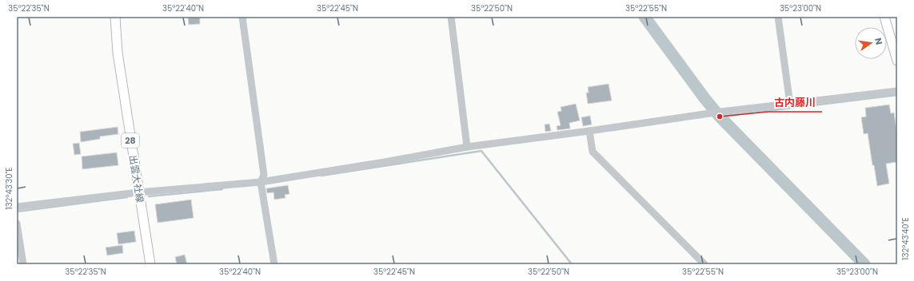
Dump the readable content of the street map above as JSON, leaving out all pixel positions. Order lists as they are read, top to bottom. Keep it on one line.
{"streets":{"main road":["28","出雲大社線"]},"places":["古内藤川"],"north":"right","coordinates":["35°22'35\"N","35°22'40\"N","35°22'45\"N","35°22'50\"N","35°22'55\"N","35°23'00\"N","132°43'30\"E","132°43'40\"E"]}
